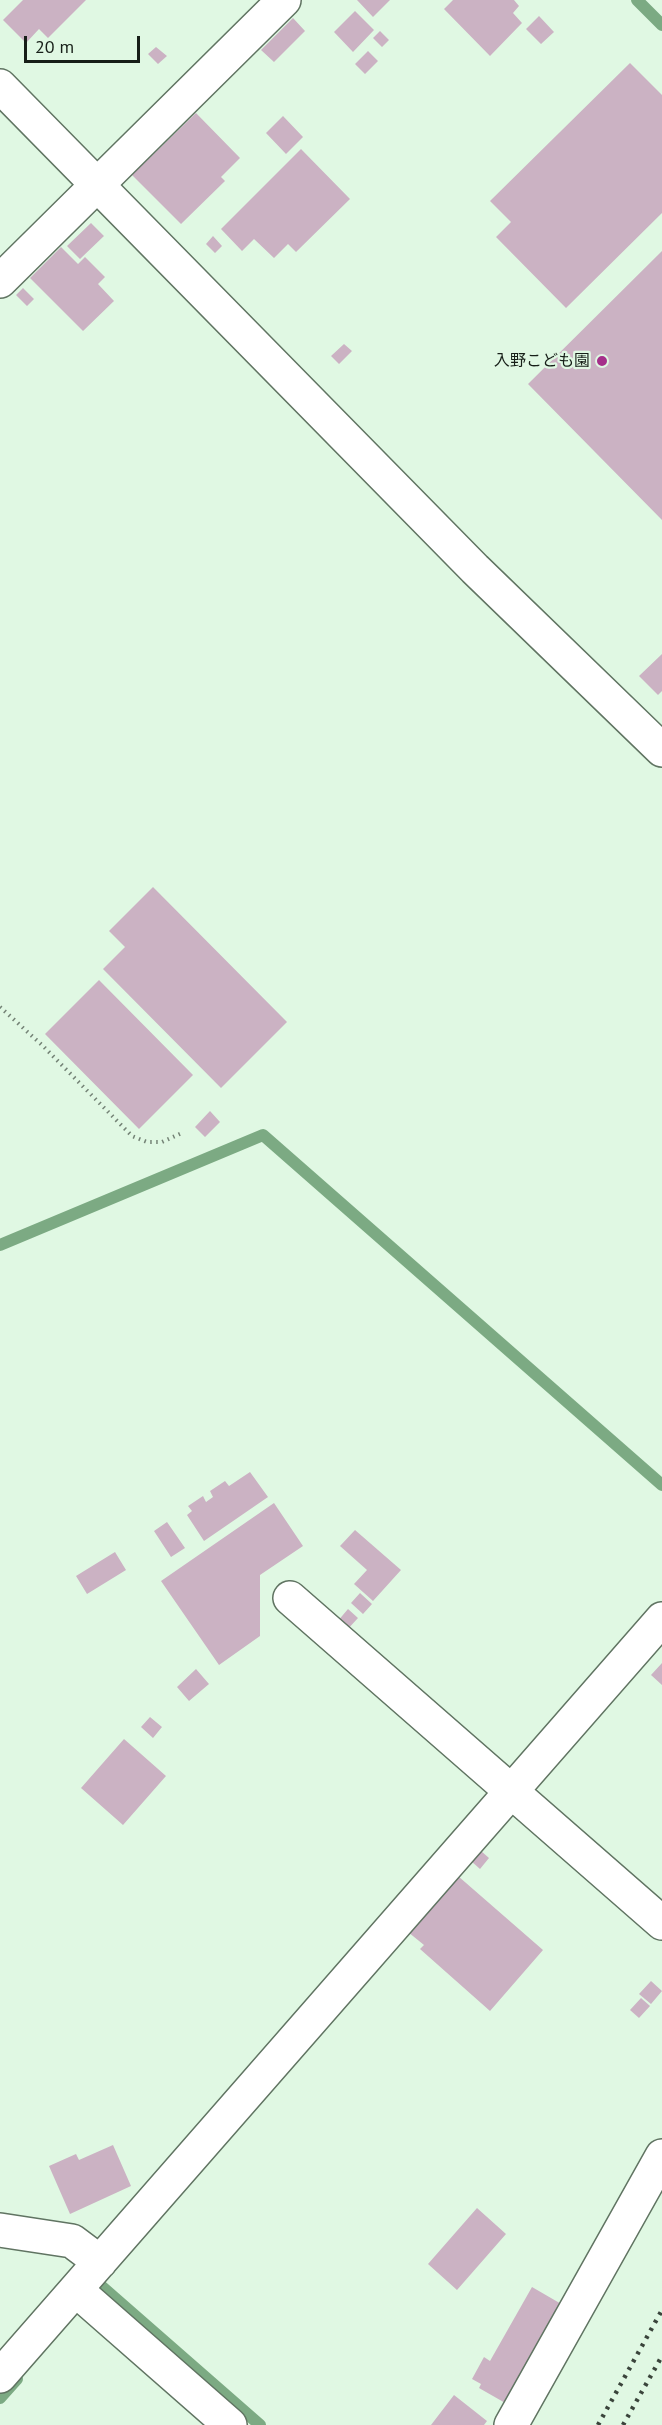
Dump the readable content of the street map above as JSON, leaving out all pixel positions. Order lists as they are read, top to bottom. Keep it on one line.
{"places":["入野こども園"],"scale_bar":"20 m"}
